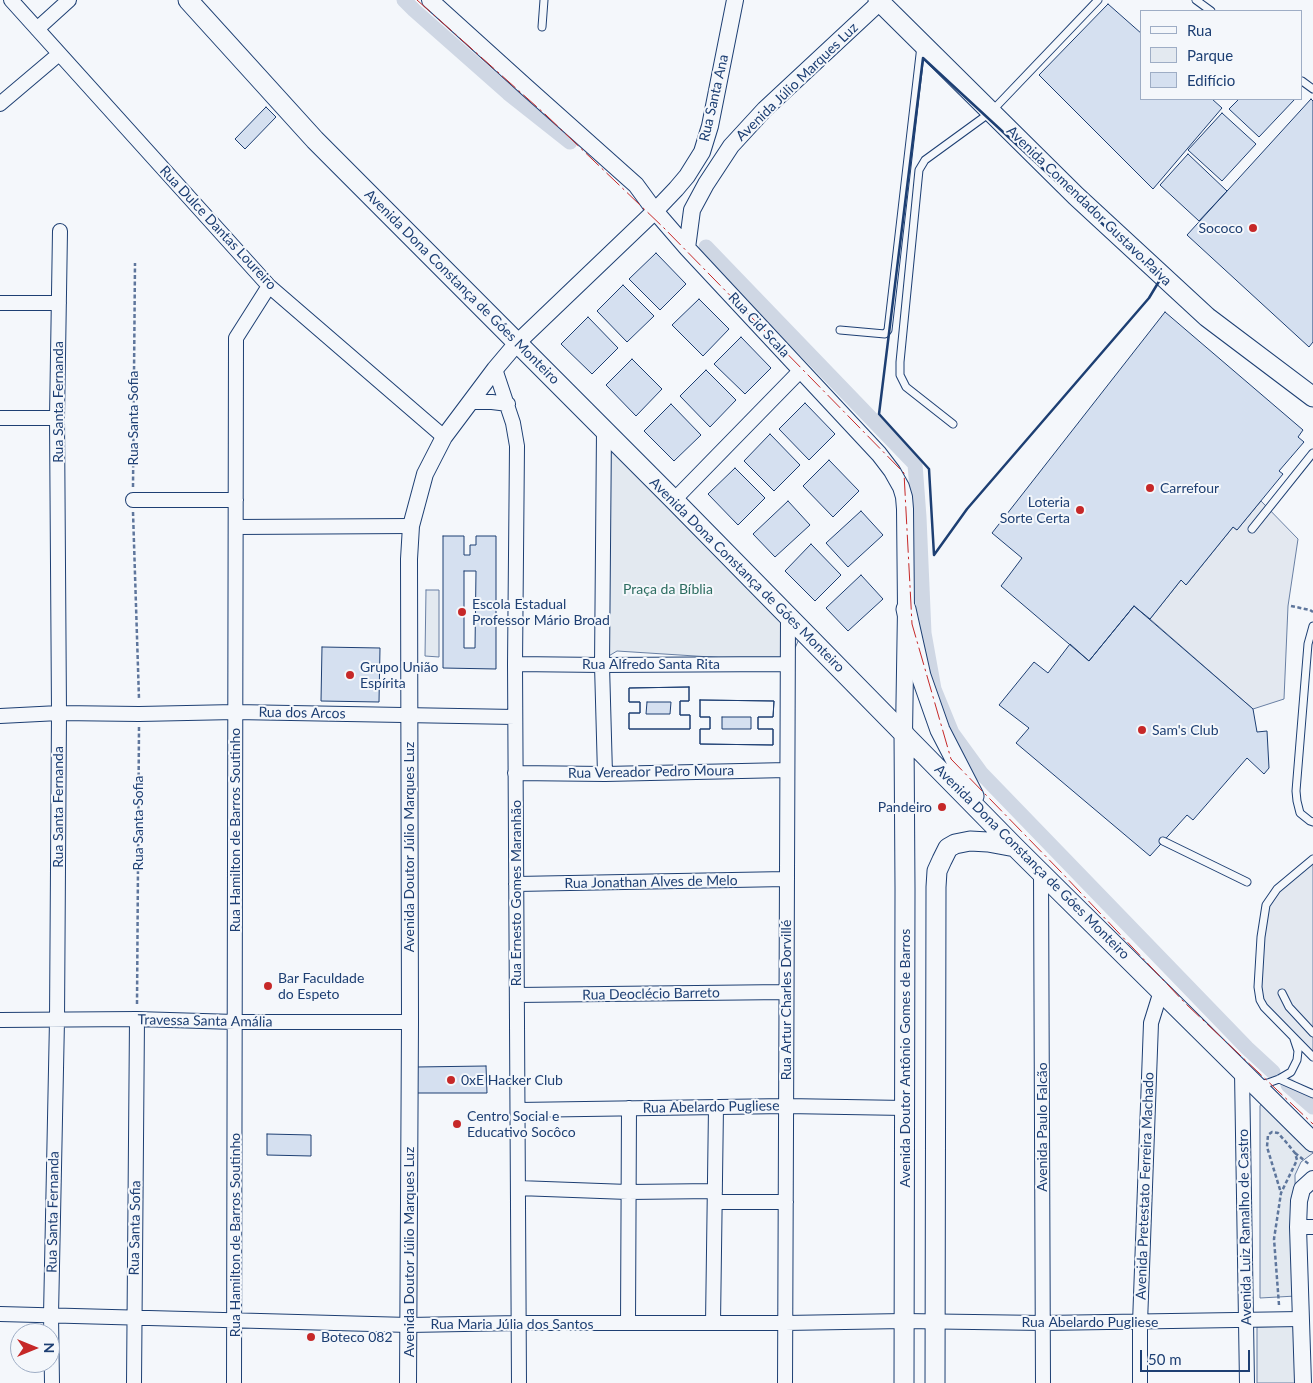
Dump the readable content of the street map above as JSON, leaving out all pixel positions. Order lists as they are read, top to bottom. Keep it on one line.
{"streets":{"main road":["Avenida Comendador Gustavo Paiva","Avenida Dona Constança de Góes Monteiro","Avenida Doutor Antônio Gomes de Barros"],"street":["Avenida Júlio Marques Luz","Rua Santa Ana","Rua Dulce Dantas Loureiro","Rua Cid Scala","Rua Santa Fernanda","Rua Santa Sofia","Rua Alfredo Santa Rita","Rua dos Arcos","Rua Vereador Pedro Moura","Rua Hamilton de Barros Soutinho","Avenida Doutor Júlio Marques Luz","Rua Jonathan Alves de Melo","Rua Ernesto Gomes Maranhão","Rua Deoclécio Barreto","Rua Artur Charles Dorvillé","Travessa Santa Amália","Rua Abelardo Pugliese","Avenida Paulo Falcão","Avenida Pretestato Ferreira Machado","Avenida Luiz Ramalho de Castro","Rua Maria Júlia dos Santos"]},"crossings":[["Avenida Júlio Marques Luz","Avenida Comendador Gustavo Paiva"],["Avenida Júlio Marques Luz","Rua Cid Scala"],["Rua Santa Ana","Rua Cid Scala"],["Rua Dulce Dantas Loureiro","Rua Hamilton de Barros Soutinho"],["Rua Dulce Dantas Loureiro","Avenida Doutor Júlio Marques Luz"],["Avenida Dona Constança de Góes Monteiro","Rua Cid Scala"],["Avenida Dona Constança de Góes Monteiro","Avenida Doutor Júlio Marques Luz"],["Avenida Dona Constança de Góes Monteiro","Rua Artur Charles Dorvillé"],["Avenida Dona Constança de Góes Monteiro","Avenida Doutor Antônio Gomes de Barros"],["Avenida Dona Constança de Góes Monteiro","Avenida Paulo Falcão"],["Avenida Dona Constança de Góes Monteiro","Avenida Pretestato Ferreira Machado"],["Avenida Dona Constança de Góes Monteiro","Avenida Luiz Ramalho de Castro"],["Rua Cid Scala","Avenida Doutor Antônio Gomes de Barros"],["Rua Santa Fernanda","Rua dos Arcos"],["Rua Santa Fernanda","Travessa Santa Amália"],["Rua Santa Fernanda","Rua Maria Júlia dos Santos"],["Rua Santa Sofia","Rua dos Arcos"],["Rua Santa Sofia","Travessa Santa Amália"],["Rua Santa Sofia","Rua Maria Júlia dos Santos"],["Rua Alfredo Santa Rita","Rua Ernesto Gomes Maranhão"],["Rua Alfredo Santa Rita","Rua Artur Charles Dorvillé"],["Rua dos Arcos","Rua Hamilton de Barros Soutinho"],["Rua dos Arcos","Avenida Doutor Júlio Marques Luz"],["Rua dos Arcos","Rua Ernesto Gomes Maranhão"],["Rua Vereador Pedro Moura","Rua Ernesto Gomes Maranhão"],["Rua Vereador Pedro Moura","Rua Artur Charles Dorvillé"],["Rua Hamilton de Barros Soutinho","Travessa Santa Amália"],["Rua Hamilton de Barros Soutinho","Rua Maria Júlia dos Santos"],["Avenida Doutor Júlio Marques Luz","Rua Ernesto Gomes Maranhão"],["Avenida Doutor Júlio Marques Luz","Travessa Santa Amália"],["Avenida Doutor Júlio Marques Luz","Rua Maria Júlia dos Santos"],["Rua Jonathan Alves de Melo","Rua Ernesto Gomes Maranhão"],["Rua Jonathan Alves de Melo","Rua Artur Charles Dorvillé"],["Rua Ernesto Gomes Maranhão","Rua Deoclécio Barreto"],["Rua Ernesto Gomes Maranhão","Rua Abelardo Pugliese"],["Rua Ernesto Gomes Maranhão","Rua Maria Júlia dos Santos"],["Rua Deoclécio Barreto","Rua Artur Charles Dorvillé"],["Rua Artur Charles Dorvillé","Rua Abelardo Pugliese"],["Rua Artur Charles Dorvillé","Rua Maria Júlia dos Santos"],["Avenida Doutor Antônio Gomes de Barros","Rua Abelardo Pugliese"],["Avenida Doutor Antônio Gomes de Barros","Rua Maria Júlia dos Santos"],["Rua Abelardo Pugliese","Avenida Paulo Falcão"],["Rua Abelardo Pugliese","Avenida Pretestato Ferreira Machado"],["Rua Abelardo Pugliese","Avenida Luiz Ramalho de Castro"],["Rua Abelardo Pugliese","Rua Maria Júlia dos Santos"]],"parks":["Praça da Bíblia"],"places":["Sococo","Carrefour","Loteria Sorte Certa","Escola Estadual Professor Mário Broad","Grupo União Espírita","Sam's Club","Pandeiro","Bar Faculdade do Espeto","0xE Hacker Club","Centro Social e Educativo Socôco","Boteco 082"],"legend":["Rua","Parque","Edifício"],"scale_bar":"50 m","north":"right"}
